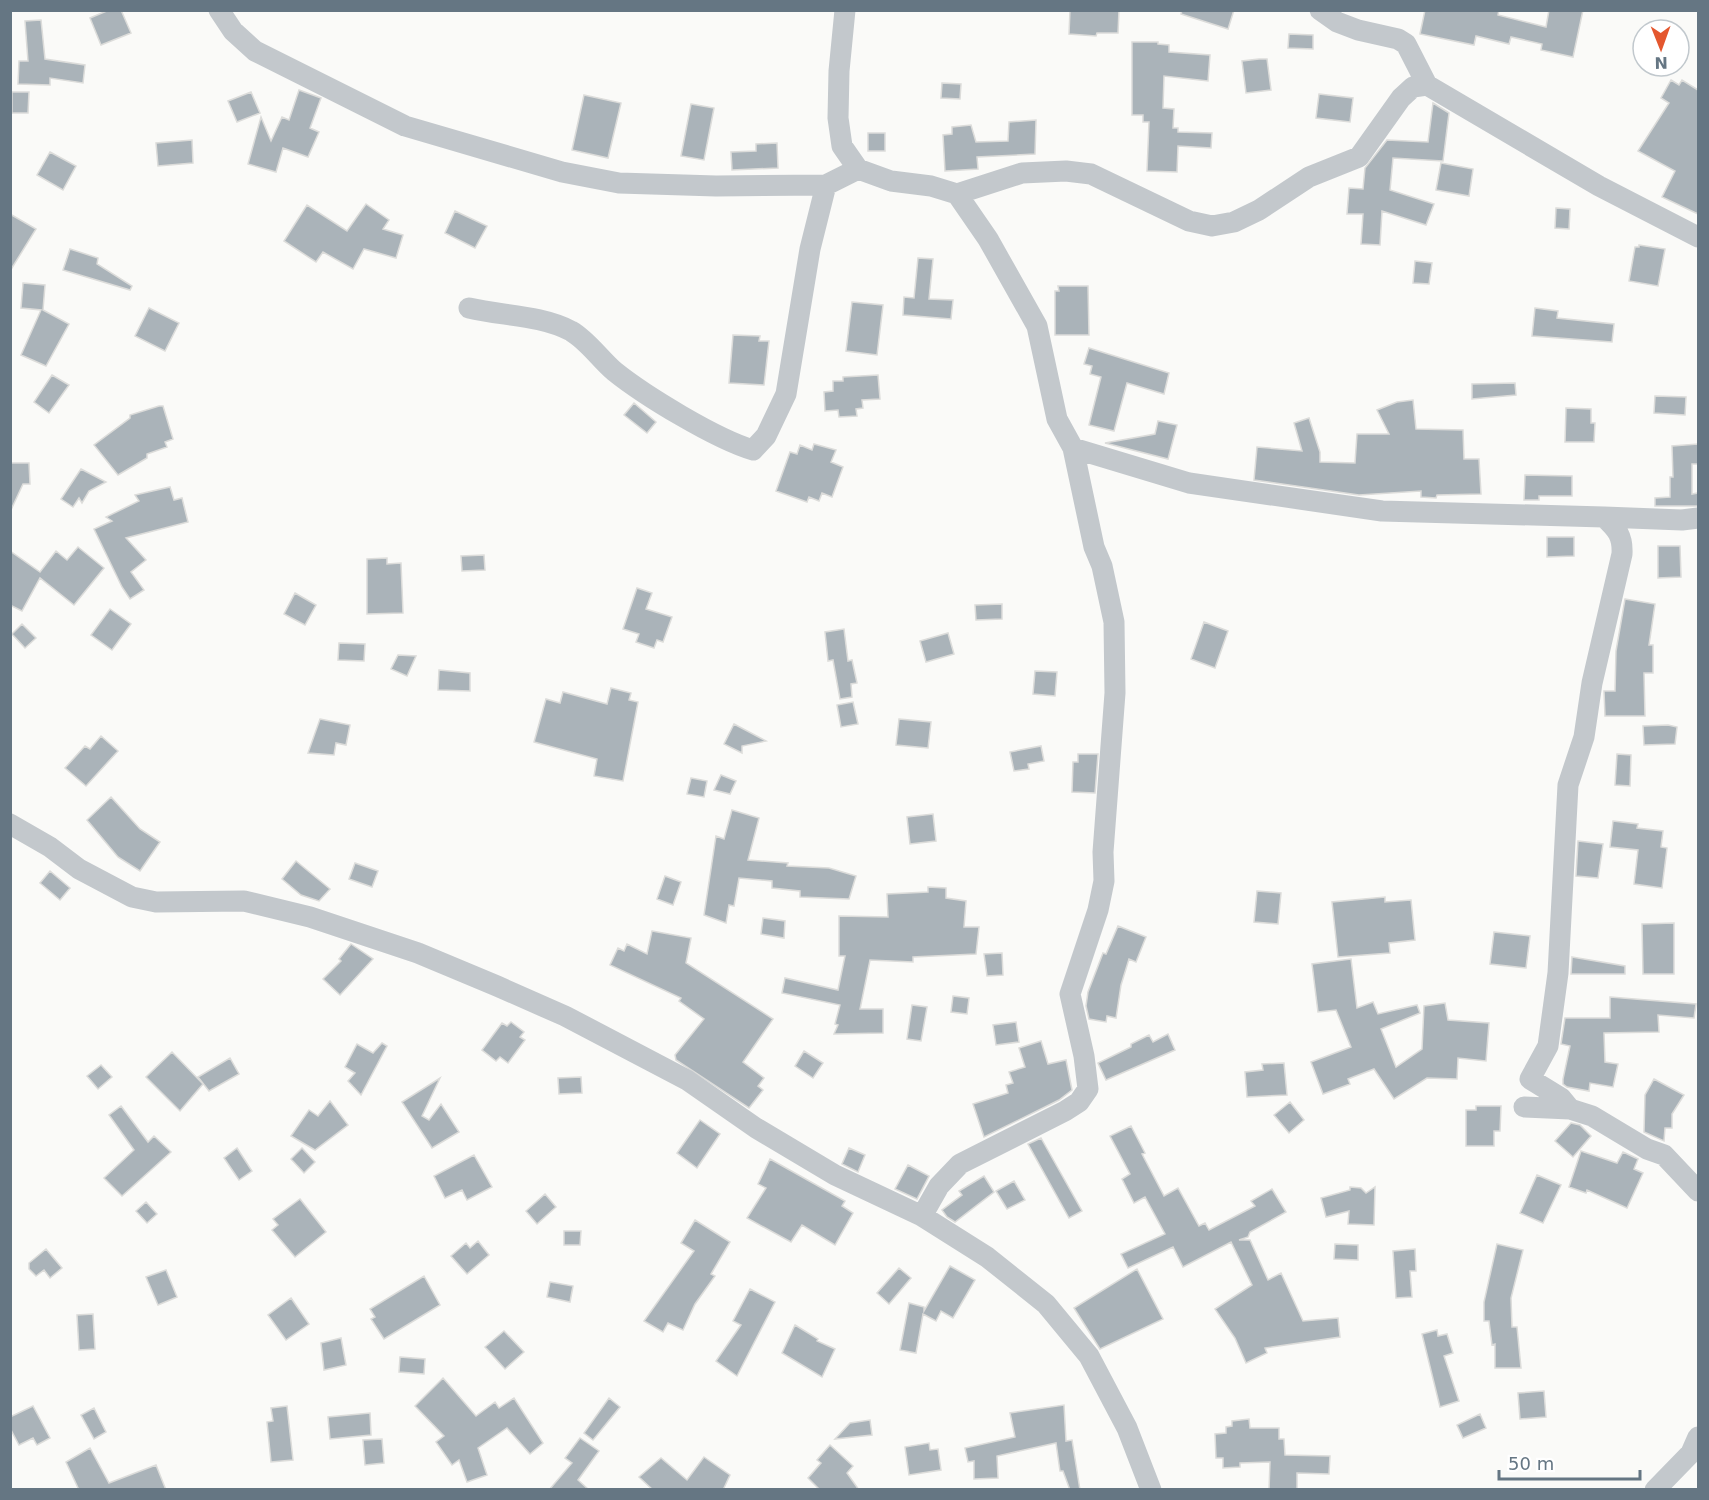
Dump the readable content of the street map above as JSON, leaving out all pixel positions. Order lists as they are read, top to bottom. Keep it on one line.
{"scale_bar":"50 m","north":"bottom"}
